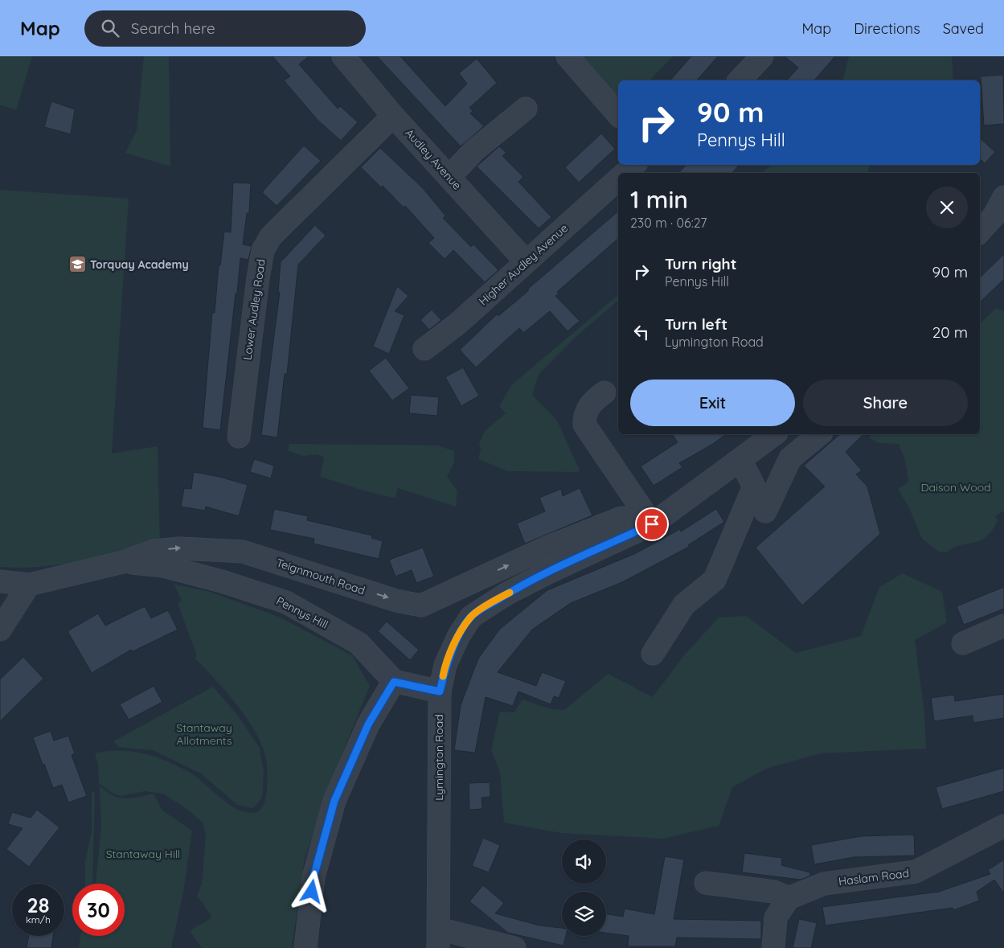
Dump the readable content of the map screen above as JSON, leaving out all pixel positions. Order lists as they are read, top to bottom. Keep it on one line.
{"streets":{"street":["Audley Avenue","Higher Audley Avenue","Lower Audley Road","Teignmouth Road","Pennys Hill","Lymington Road","Haslam Road"]},"crossings":[["Audley Avenue","Higher Audley Avenue"],["Audley Avenue","Lower Audley Road"],["Teignmouth Road","Pennys Hill"],["Teignmouth Road","Lymington Road"]],"one_way":["Teignmouth Road"],"parks":["Daison Wood","Stantaway Allotments","Stantaway Hill"],"places":{"school or university":["Torquay Academy"]},"page":{"header":"Map","search":"Search here","nav":["Map","Directions","Saved"],"turn":["90 m","Pennys Hill"],"heading":["1 min","230 m · 06:27"],"list":[{"name":"Turn right","note":"Pennys Hill","value":"90 m"},{"name":"Turn left","note":"Lymington Road","value":"20 m"}],"buttons":["Exit","Share"],"speed":"28 km/h","limit":"30"}}
